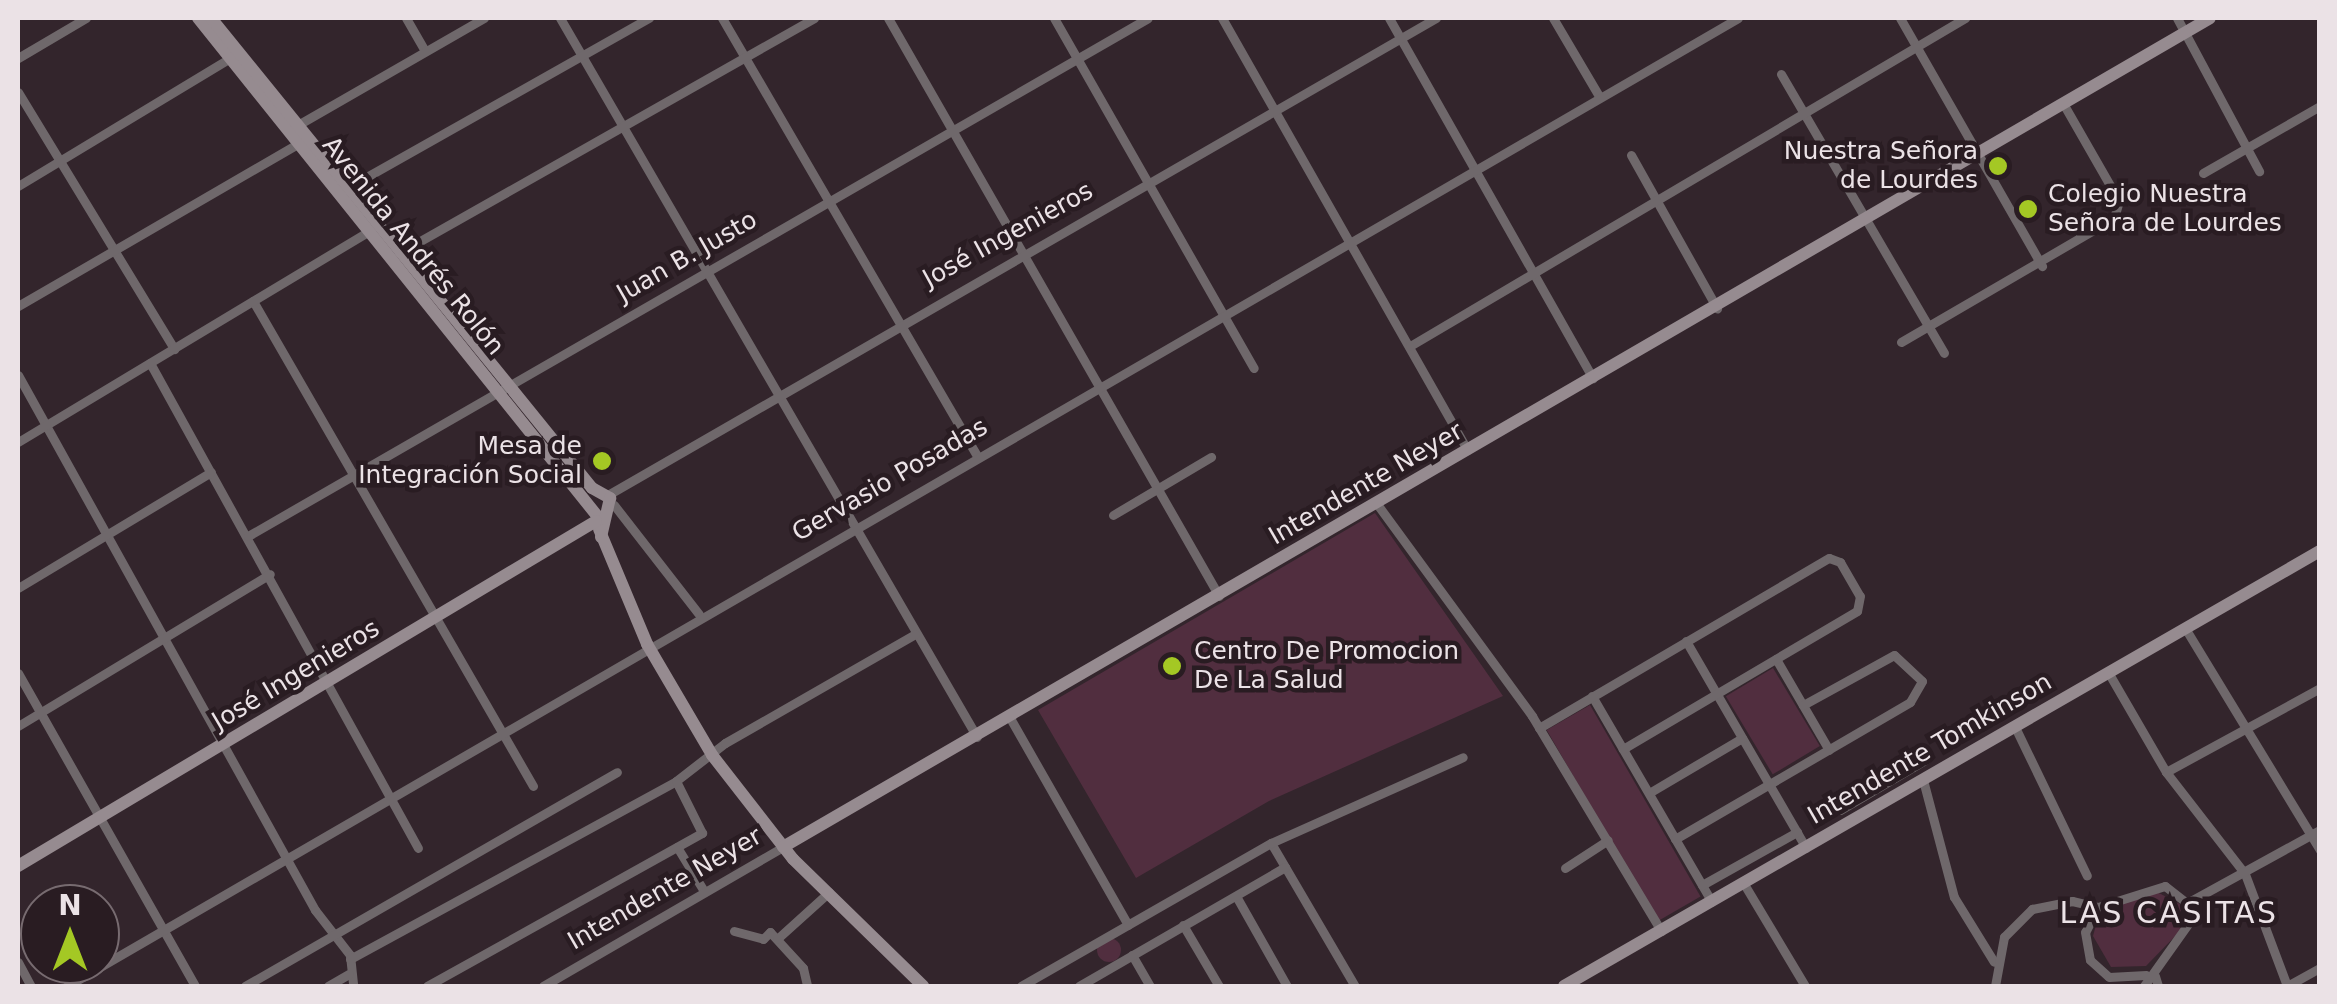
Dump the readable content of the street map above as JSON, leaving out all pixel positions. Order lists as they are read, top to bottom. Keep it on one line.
{"streets":{"street":["José Ingenieros","Avenida Andrés Rolón","Juan B. Justo","Gervasio Posadas","Intendente Neyer","Intendente Tomkinson"]},"crossings":[["José Ingenieros","Avenida Andrés Rolón"],["Avenida Andrés Rolón","Juan B. Justo"]],"districts":["LAS CASITAS"],"places":["Nuestra Señora de Lourdes","Colegio Nuestra Señora de Lourdes","Mesa de Integración Social","Centro De Promocion De La Salud"],"north":"top"}
